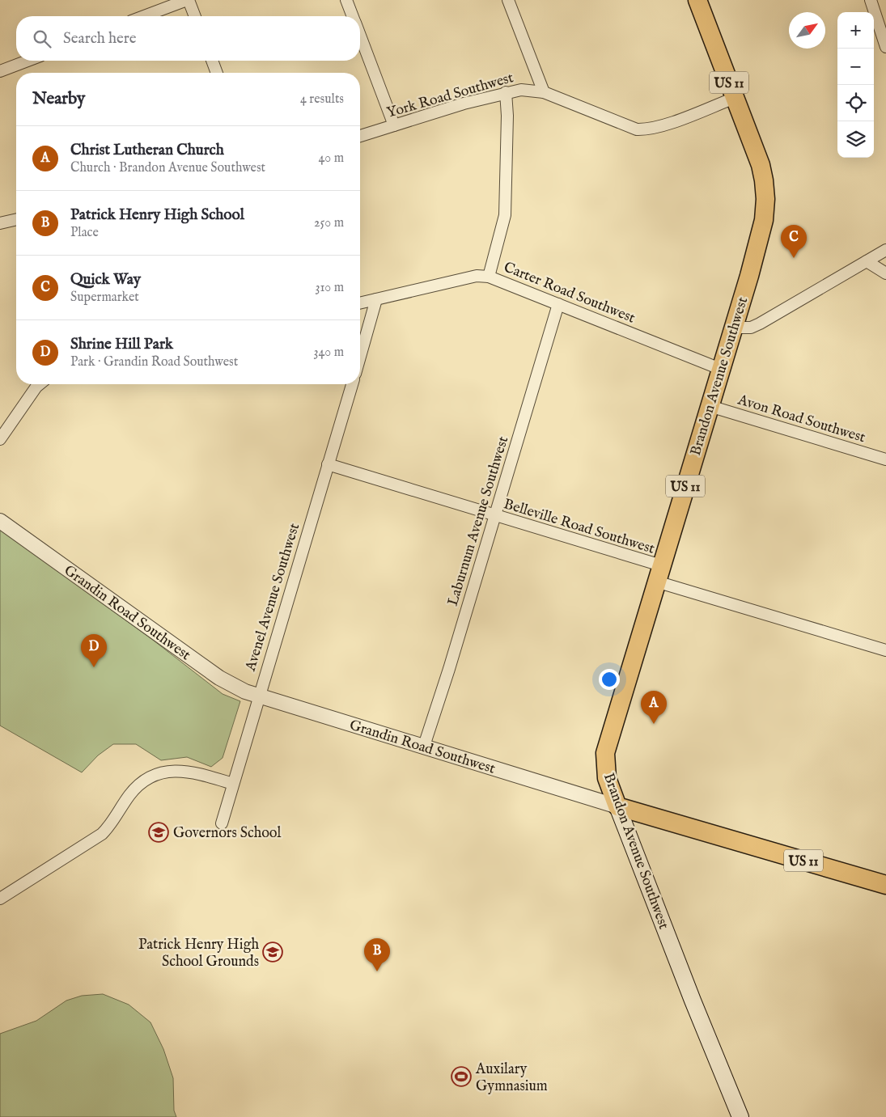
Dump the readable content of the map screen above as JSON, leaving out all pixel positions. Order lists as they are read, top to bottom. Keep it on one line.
{"streets":{"main road":["US 11","Brandon Avenue Southwest","Grandin Road Southwest"],"street":["York Road Southwest","Carter Road Southwest","Avon Road Southwest","Laburnum Avenue Southwest","Belleville Road Southwest","Avenel Avenue Southwest"]},"crossings":[["York Road Southwest","Brandon Avenue Southwest"],["Carter Road Southwest","Brandon Avenue Southwest"],["Carter Road Southwest","Laburnum Avenue Southwest"],["Brandon Avenue Southwest","Avon Road Southwest"],["Brandon Avenue Southwest","Belleville Road Southwest"],["Brandon Avenue Southwest","Grandin Road Southwest"],["Laburnum Avenue Southwest","Belleville Road Southwest"],["Laburnum Avenue Southwest","Grandin Road Southwest"],["Belleville Road Southwest","Avenel Avenue Southwest"],["Avenel Avenue Southwest","Grandin Road Southwest"]],"places":{"school or university":["Governors School","Patrick Henry High School Grounds"],"sports":["Auxilary Gymnasium"]},"north":"top right","page":{"map_buttons":["+","−"],"search":"Search here","heading":["Nearby","4 results"],"list":[{"mark":"A","name":"Christ Lutheran Church","note":"Church · Brandon Avenue Southwest","value":"40 m"},{"mark":"B","name":"Patrick Henry High School","note":"Place","value":"250 m"},{"mark":"C","name":"Quick Way","note":"Supermarket","value":"310 m"},{"mark":"D","name":"Shrine Hill Park","note":"Park · Grandin Road Southwest","value":"340 m"}],"pins":["C","D","A","B"]}}
